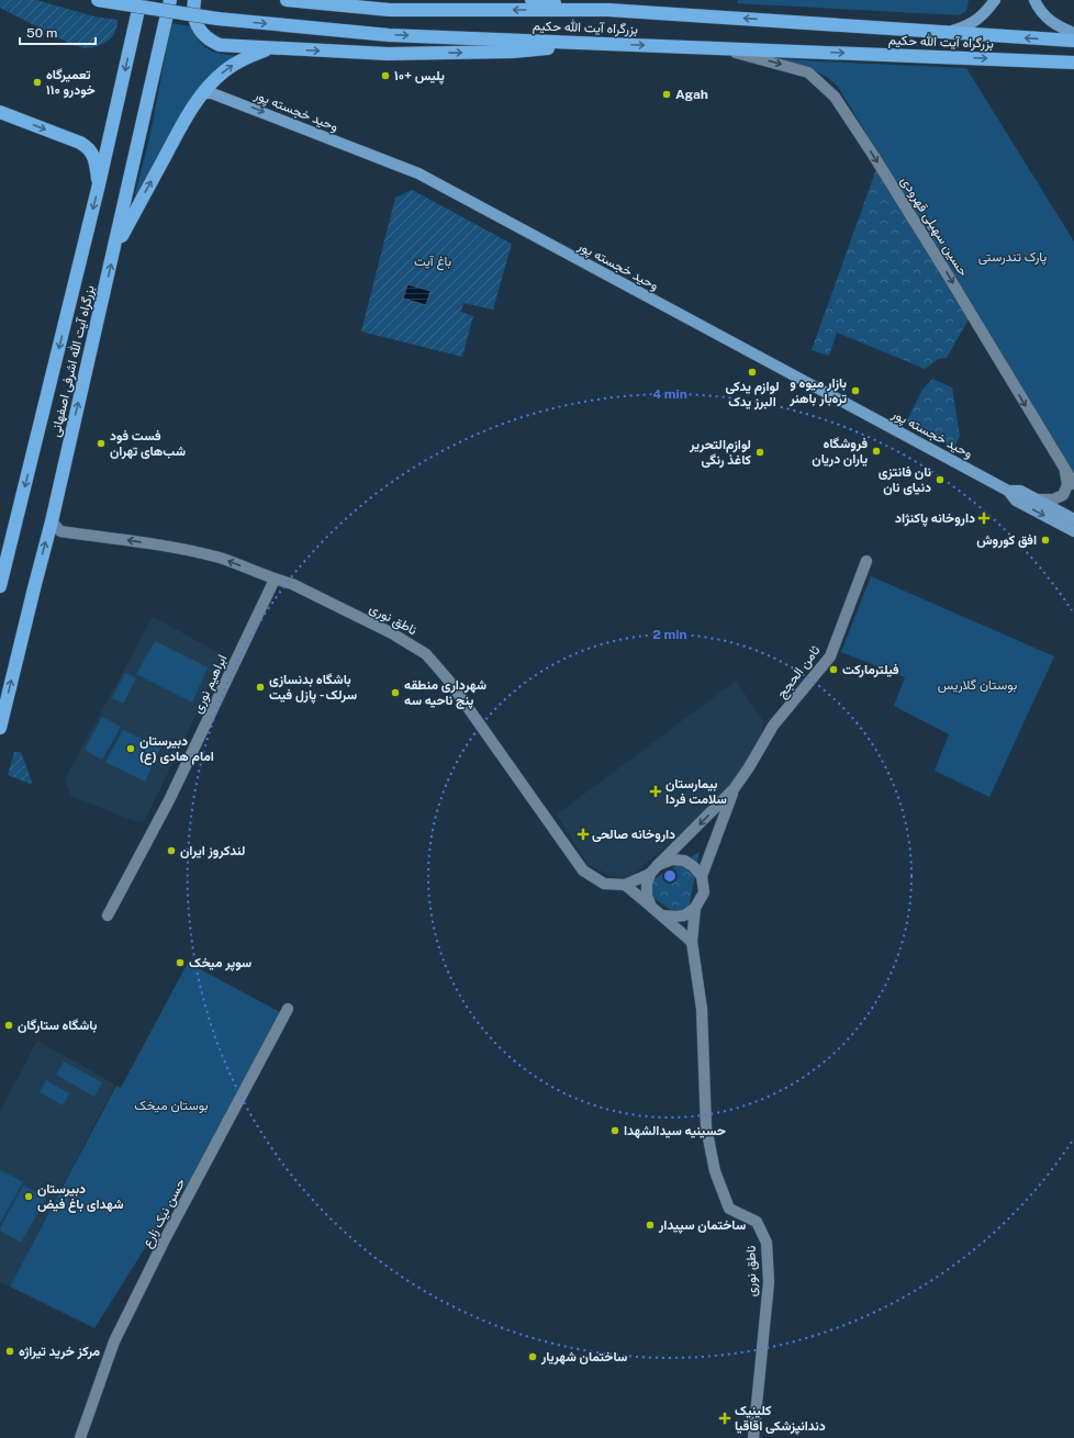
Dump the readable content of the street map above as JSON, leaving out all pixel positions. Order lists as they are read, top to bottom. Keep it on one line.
{"streets":{"highway":["بزرگراه آیت الله حکیم","بزرگراه آیت الله اشرفی اصفهانی"],"main road":["وحید خجسته پور"],"street":["حسین سهیلی قهرودی","ناطق نوری","ثامن الحجج","ابراهیم نوری","حسن نیک زارع"]},"crossings":[["بزرگراه آیت الله حکیم","حسین سهیلی قهرودی"],["بزرگراه آیت الله اشرفی اصفهانی","ناطق نوری"],["ناطق نوری","ابراهیم نوری"]],"one_way":["وحید خجسته پور","حسین سهیلی قهرودی"],"parks":["پارک تندرستی","باغ آیت","بوستان گلاریس","بوستان میخک"],"places":{"other":["پلیس +۱۰","تعمیرگاه خودرو ۱۱۰","Agah","لوازم یدکی البرز یدک","بازار میوه و تره‌بار باهنر","فست فود شب‌های تهران","فروشگاه یاران دریان","لوازم‌التحریر کاغذ رنگی","نان فانتزی دنیای نان","افق کوروش","فیلترمارکت","باشگاه بدنسازی سرلک - پازل فیت","شهرداری منطقه پنج ناحیه سه","دبیرستان امام هادی (ع)","لندکروز ایران","سوپر میخک","باشگاه ستارگان","حسینیه سیدالشهدا","دبیرستان شهدای باغ فیض","ساختمان سپیدار","مرکز خرید تیراژه","ساختمان شهریار"],"health":["داروخانه پاکنژاد","بیمارستان سلامت فردا","داروخانه صالحی","کلینیک دندانپزشکی اقاقیا"]},"scale_bar":"50 m","rings":["4 min","2 min"]}
